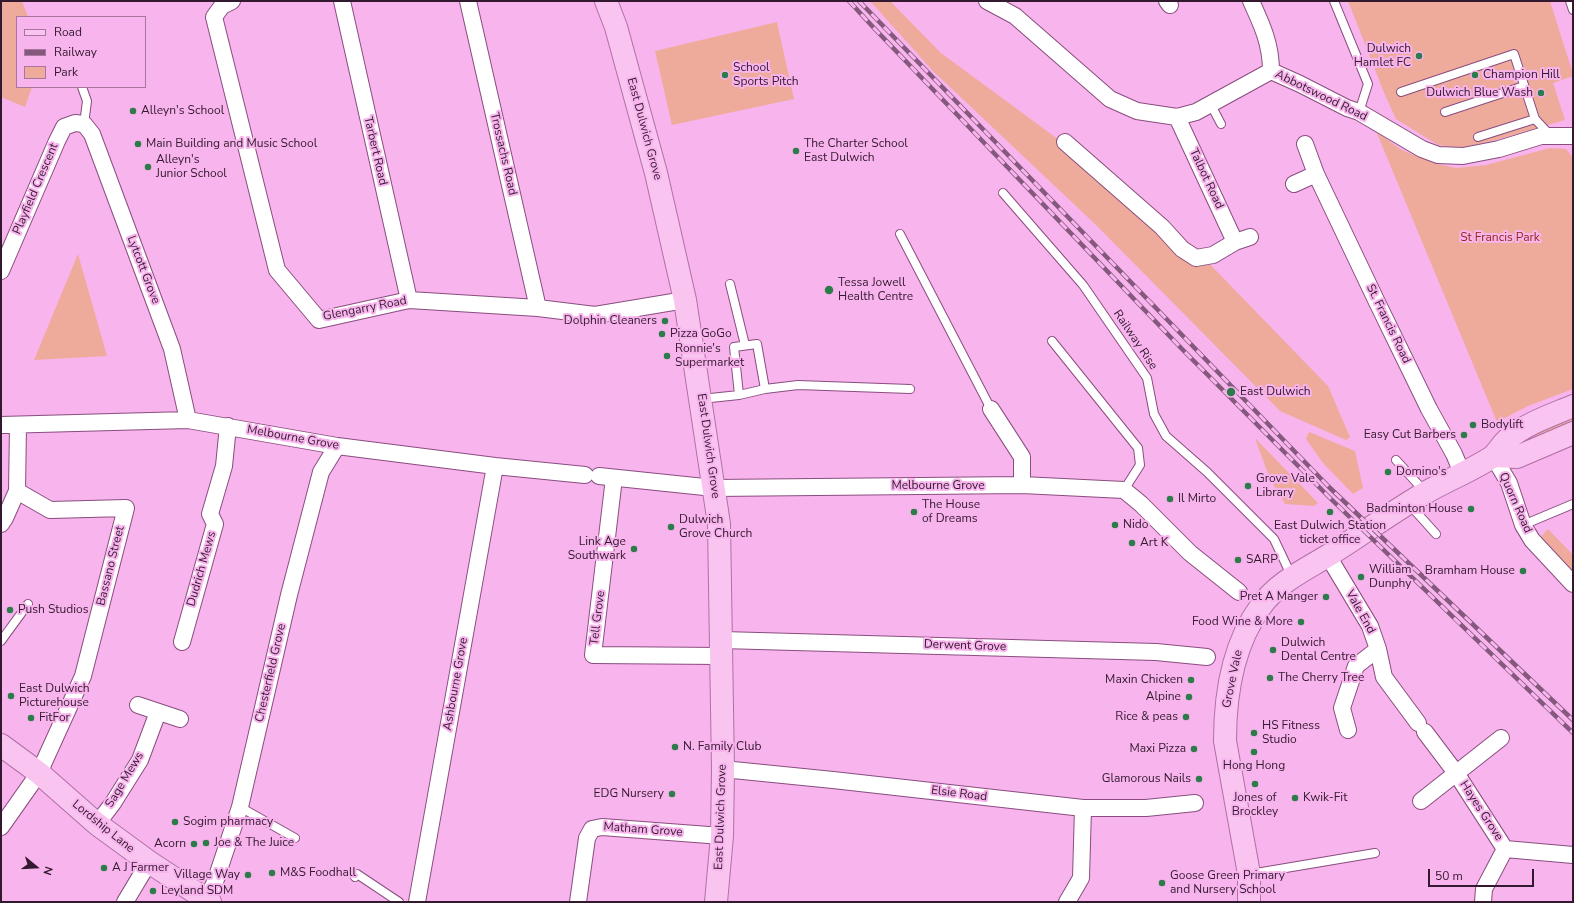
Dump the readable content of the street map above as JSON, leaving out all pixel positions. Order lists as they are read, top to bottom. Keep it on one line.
{"streets":{"main road":["East Dulwich Grove","Grove Vale","Lordship Lane"],"street":["Abbotswood Road","Tarbert Road","Trossachs Road","Talbot Road","Playfield Crescent","Lytcott Grove","Glengarry Road","St. Francis Road","Melbourne Grove","Quorn Road","Bassano Street","Dudrich Mews","Vale End","Tell Grove","Derwent Grove","Chesterfield Grove","Ashbourne Grove","Sage Mews","Elsie Road","Hayes Grove","Matham Grove"],"lane":["Railway Rise"]},"crossings":[["Abbotswood Road","Talbot Road"],["East Dulwich Grove","Glengarry Road"],["East Dulwich Grove","Melbourne Grove"],["East Dulwich Grove","Tell Grove"],["East Dulwich Grove","Derwent Grove"],["East Dulwich Grove","Elsie Road"],["East Dulwich Grove","Matham Grove"],["Tarbert Road","Glengarry Road"],["Trossachs Road","Glengarry Road"],["Playfield Crescent","Lytcott Grove"],["Lytcott Grove","Melbourne Grove"],["St. Francis Road","Grove Vale"],["Railway Rise","Grove Vale"],["Melbourne Grove","Dudrich Mews"],["Melbourne Grove","Tell Grove"],["Melbourne Grove","Chesterfield Grove"],["Melbourne Grove","Ashbourne Grove"],["Quorn Road","Grove Vale"],["Bassano Street","Lordship Lane"],["Vale End","Grove Vale"],["Vale End","Hayes Grove"],["Tell Grove","Derwent Grove"],["Chesterfield Grove","Lordship Lane"],["Sage Mews","Lordship Lane"]],"parks":["St Francis Park"],"places":["Dulwich Hamlet FC","School Sports Pitch","Champion Hill","Dulwich Blue Wash","Alleyn's School","Main Building and Music School","The Charter School East Dulwich","Alleyn's Junior School","Tessa Jowell Health Centre","Dolphin Cleaners","Pizza GoGo","Ronnie's Supermarket","East Dulwich","Bodylift","Easy Cut Barbers","Domino's","Grove Vale Library","Il Mirto","Badminton House","The House of Dreams","East Dulwich Station ticket office","Nido","Dulwich Grove Church","Art K","Link Age Southwark","SARP","Bramham House","William Dunphy","Pret A Manger","Push Studios","Food Wine & More","Dulwich Dental Centre","The Cherry Tree","Maxin Chicken","East Dulwich Picturehouse","Alpine","Rice & peas","FitFor","HS Fitness Studio","N. Family Club","Maxi Pizza","Hong Hong","Glamorous Nails","Jones of Brockley","EDG Nursery","Kwik-Fit","Sogim pharmacy","Joe & The Juice","Acorn","A J Farmer","M&S Foodhall","Village Way","Goose Green Primary and Nursery School","Leyland SDM"],"legend":["Road","Railway","Park"],"scale_bar":"50 m","north":"right"}
